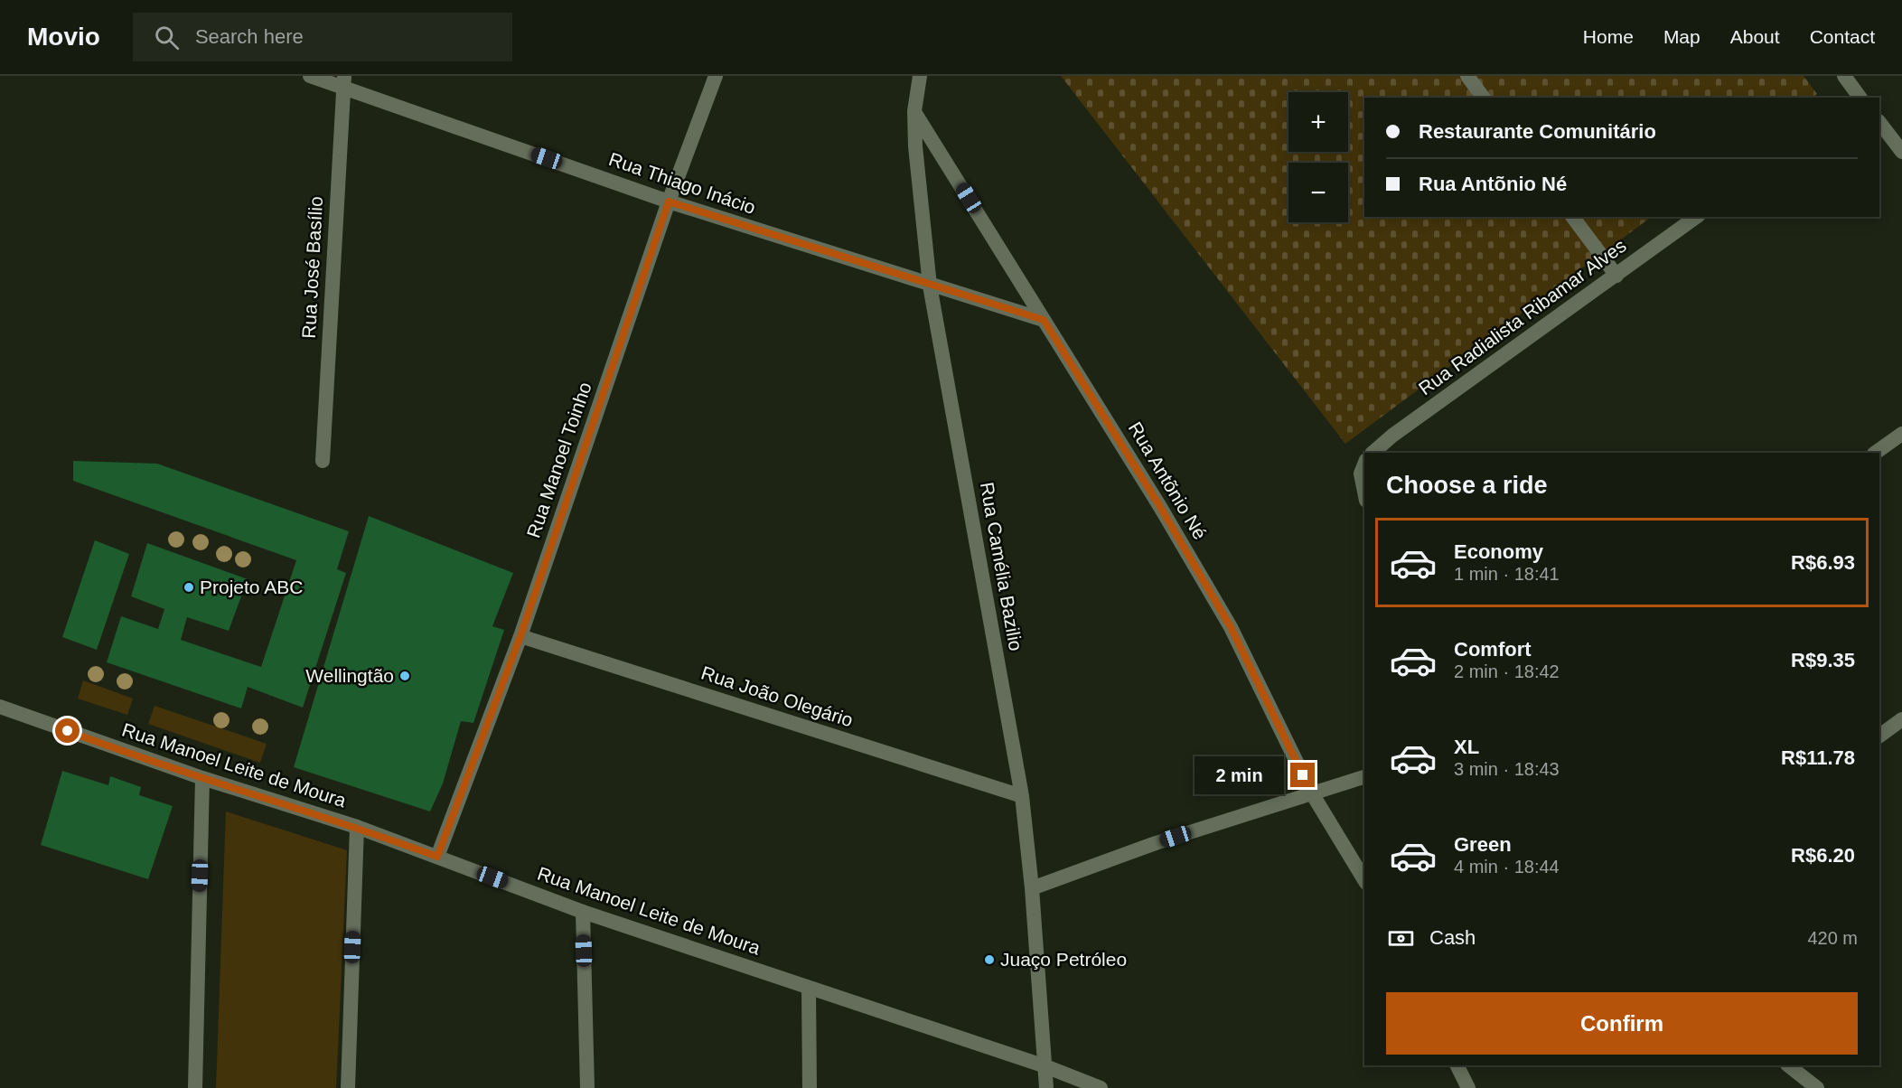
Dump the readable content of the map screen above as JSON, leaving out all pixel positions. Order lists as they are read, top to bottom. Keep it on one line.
{"streets":{"street":["Rua Thiago Inácio","Rua José Basílio","Rua Radialista Ribamar Alves","Rua Manoel Toinho","Rua Antõnio Né","Rua Camélia Bazilio","Rua João Olegário","Rua Manoel Leite de Moura"]},"crossings":[["Rua Thiago Inácio","Rua José Basílio"],["Rua Thiago Inácio","Rua Manoel Toinho"],["Rua Thiago Inácio","Rua Antõnio Né"],["Rua Thiago Inácio","Rua Camélia Bazilio"],["Rua Manoel Toinho","Rua João Olegário"],["Rua Manoel Toinho","Rua Manoel Leite de Moura"],["Rua Antõnio Né","Rua Camélia Bazilio"],["Rua Camélia Bazilio","Rua João Olegário"],["Rua Camélia Bazilio","Rua Manoel Leite de Moura"]],"places":["Projeto ABC","Wellingtão","Juaço Petróleo"],"page":{"header":"Movio","search":"Search here","nav":["Home","Map","About","Contact"],"map_buttons":["+","−"],"banner":["Restaurante Comunitário","Rua Antõnio Né"],"heading":"Choose a ride","list":[{"name":"Economy","note":"1 min · 18:41","value":"R$6.93"},{"name":"Comfort","note":"2 min · 18:42","value":"R$9.35"},{"name":"XL","note":"3 min · 18:43","value":"R$11.78"},{"name":"Green","note":"4 min · 18:44","value":"R$6.20"}],"bubble":"2 min","pay":["Cash","420 m"],"buttons":"Confirm"}}
